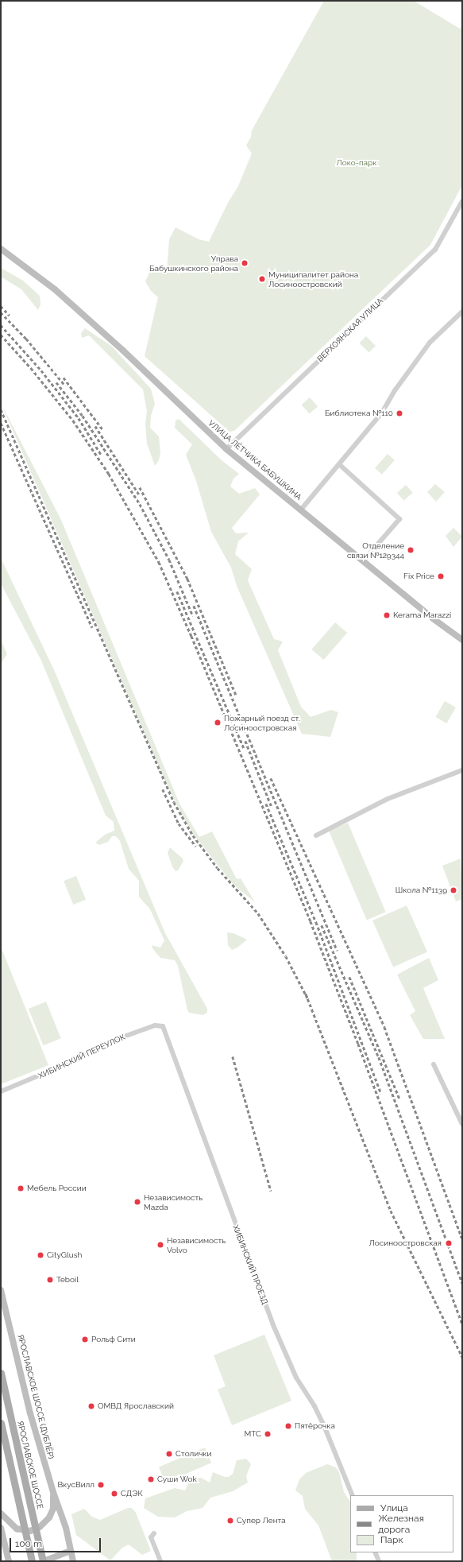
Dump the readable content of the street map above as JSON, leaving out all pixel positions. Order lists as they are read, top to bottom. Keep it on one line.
{"streets":{"main road":["УЛИЦА ЛЁТЧИКА БАБУШКИНА","ЯРОСЛАВСКОЕ ШОССЕ (ДУБЛЁР)","ЯРОСЛАВСКОЕ ШОССЕ"],"street":["ВЕРХОЯНСКАЯ УЛИЦА","ХИБИНСКИЙ ПЕРЕУЛОК","ХИБИНСКИЙ ПРОЕЗД"]},"crossings":[["ВЕРХОЯНСКАЯ УЛИЦА","УЛИЦА ЛЁТЧИКА БАБУШКИНА"],["ХИБИНСКИЙ ПЕРЕУЛОК","ХИБИНСКИЙ ПРОЕЗД"]],"parks":["Локо-парк"],"places":["Управа Бабушкинского района","Муниципалитет района Лосиноостровский","Библиотека №110","Отделение связи №129344","Fix Price","Kerama Marazzi","Пожарный поезд ст. Лосиноостровская","Школа №1139","Мебель России","Независимость Mazda","Лосиноостровская","Независимость Volvo","CityGlush","Teboil","Рольф Сити","ОМВД Ярославский","Пятёрочка","МТС","Столички","Суши Wok","ВкусВилл","СДЭК","Супер Лента"],"legend":["Улица","Железная дорога","Парк"],"scale_bar":"100 m"}
